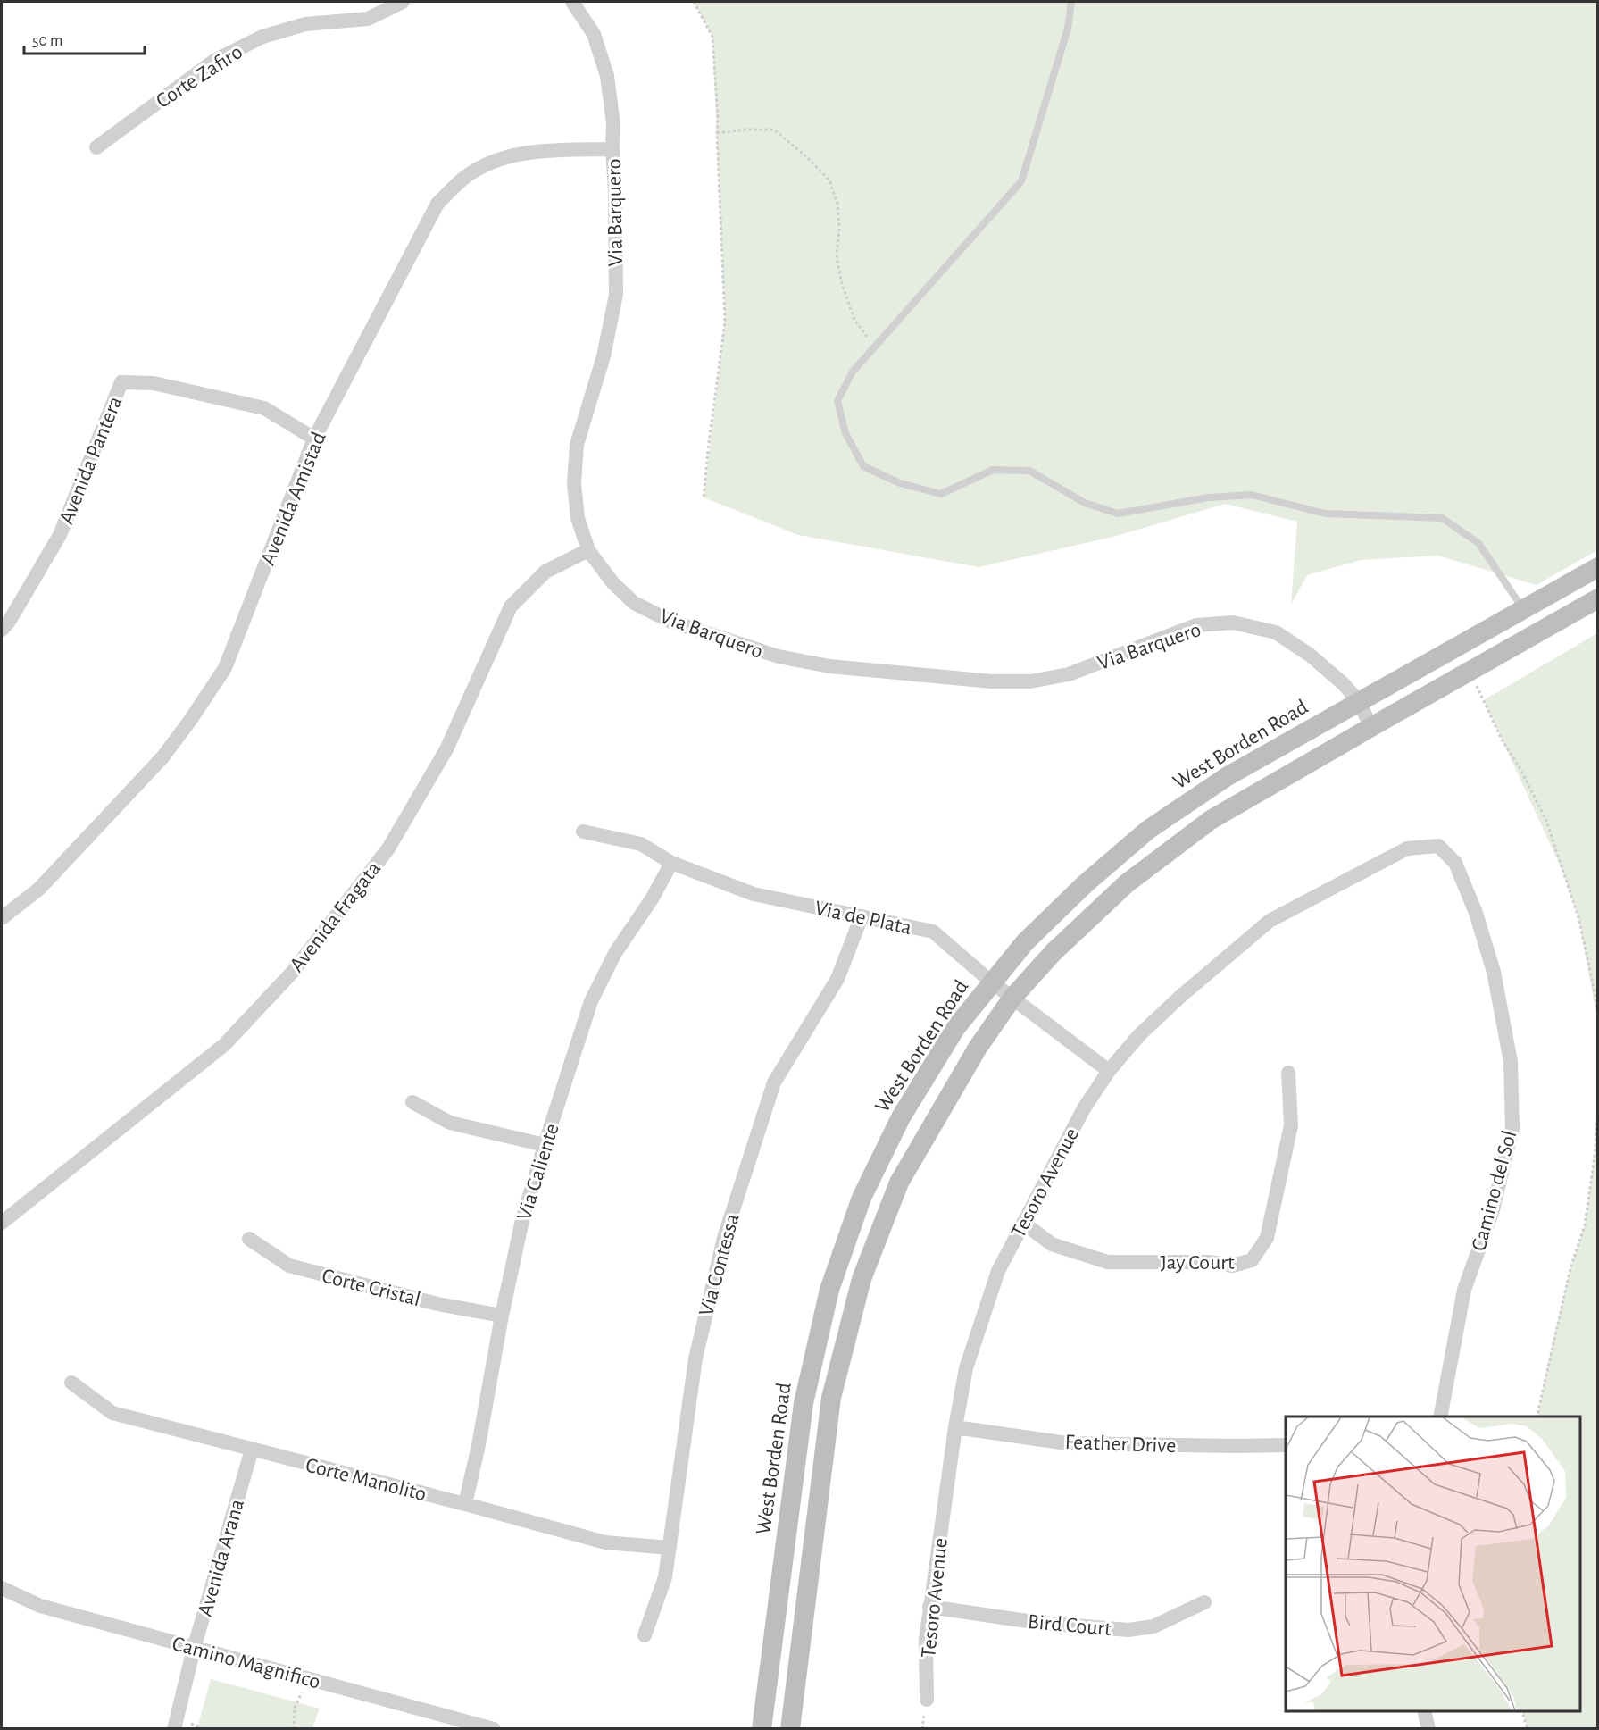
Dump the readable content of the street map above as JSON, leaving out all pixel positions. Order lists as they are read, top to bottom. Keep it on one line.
{"streets":{"main road":["West Borden Road"],"street":["Corte Zafiro","Via Barquero","Avenida Pantera","Avenida Amistad","Avenida Fragata","Via de Plata","Via Caliente","Tesoro Avenue","Camino del Sol","Jay Court","Via Contessa","Corte Cristal","Feather Drive","Corte Manolito","Avenida Arana","Bird Court","Camino Magnifico"]},"crossings":[["Via Barquero","Avenida Amistad"],["Via Barquero","West Borden Road"],["Via Barquero","Avenida Fragata"],["Avenida Pantera","Avenida Amistad"],["West Borden Road","Via de Plata"],["Via de Plata","Via Caliente"],["Via de Plata","Tesoro Avenue"],["Via de Plata","Via Contessa"],["Via Caliente","Corte Cristal"],["Via Caliente","Corte Manolito"],["Tesoro Avenue","Camino del Sol"],["Tesoro Avenue","Jay Court"],["Tesoro Avenue","Feather Drive"],["Tesoro Avenue","Bird Court"],["Via Contessa","Corte Manolito"],["Corte Manolito","Avenida Arana"],["Avenida Arana","Camino Magnifico"]],"scale_bar":"50 m"}
